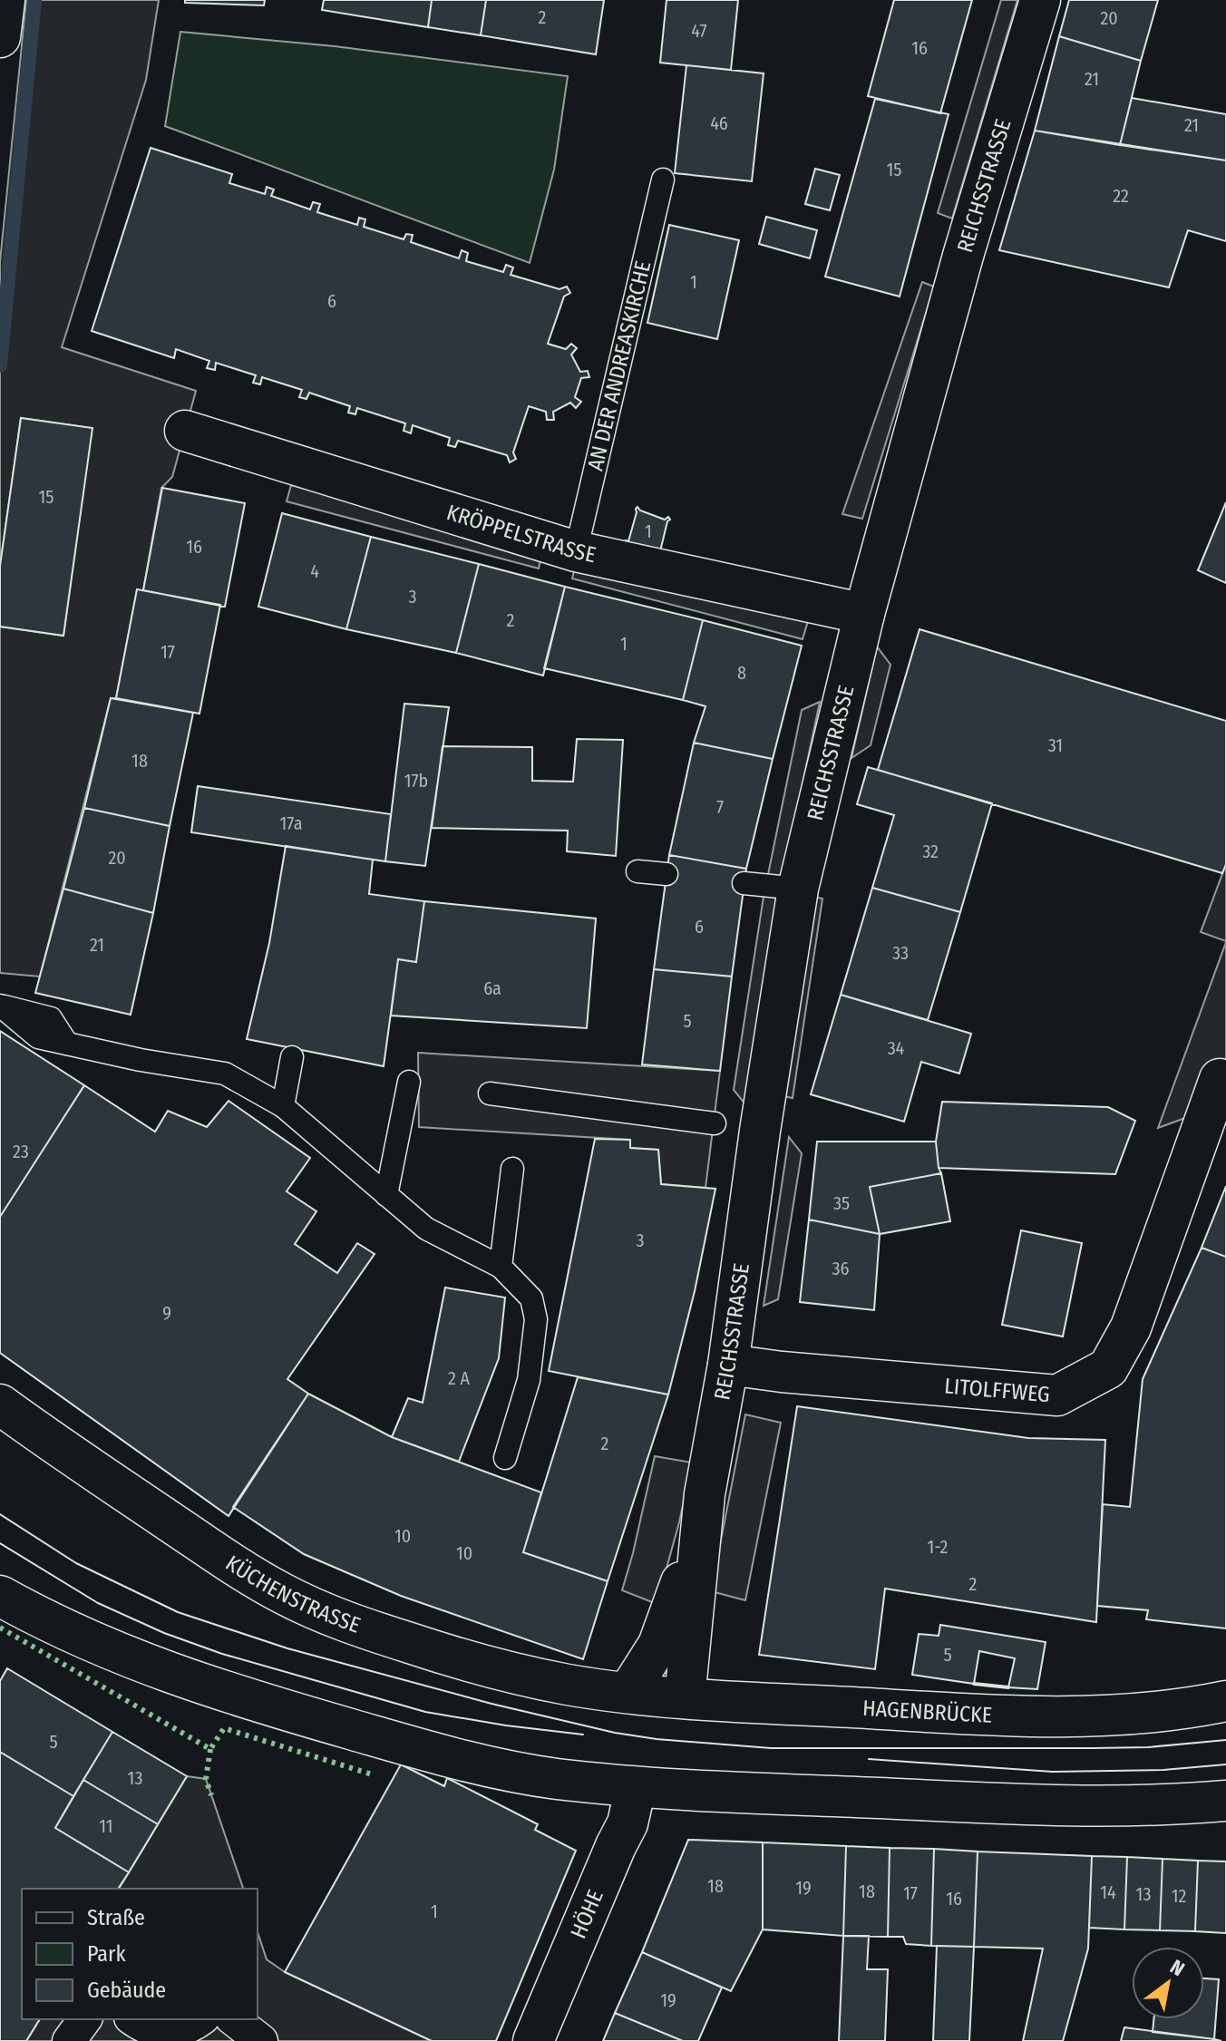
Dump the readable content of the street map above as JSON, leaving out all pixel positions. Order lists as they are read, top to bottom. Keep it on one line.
{"streets":{"street":["REICHSSTRASSE","KRÖPPELSTRASSE","LITOLFFWEG","KÜCHENSTRASSE","HAGENBRÜCKE","HÖHE"],"lane":["AN DER ANDREASKIRCHE"]},"crossings":[["REICHSSTRASSE","KRÖPPELSTRASSE"],["REICHSSTRASSE","LITOLFFWEG"],["REICHSSTRASSE","KÜCHENSTRASSE"],["REICHSSTRASSE","HAGENBRÜCKE"],["AN DER ANDREASKIRCHE","KRÖPPELSTRASSE"],["KÜCHENSTRASSE","HAGENBRÜCKE"]],"house_numbers":["2","20","47","16","21","46","21","15","22","1","6","15","1","16","4","3","2","1","17","8","31","18","17b","7","17a","32","20","6","21","33","6a","5","34","23","35","3","36","9","2 A","2","10","1-2","10","2","5","5","13","11","18","19","18","14","17","13","12","16","1","19"],"legend":["Straße","Park","Gebäude"],"north":"top right"}
